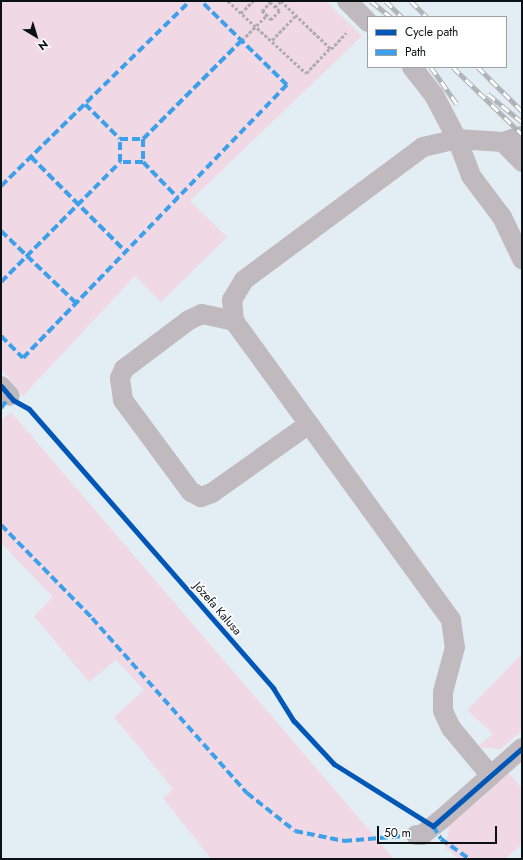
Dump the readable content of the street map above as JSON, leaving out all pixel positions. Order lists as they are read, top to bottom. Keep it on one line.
{"streets":{"cycle path":["Józefa Kalusa"]},"legend":["Cycle path","Path"],"scale_bar":"50 m","north":"bottom right"}
